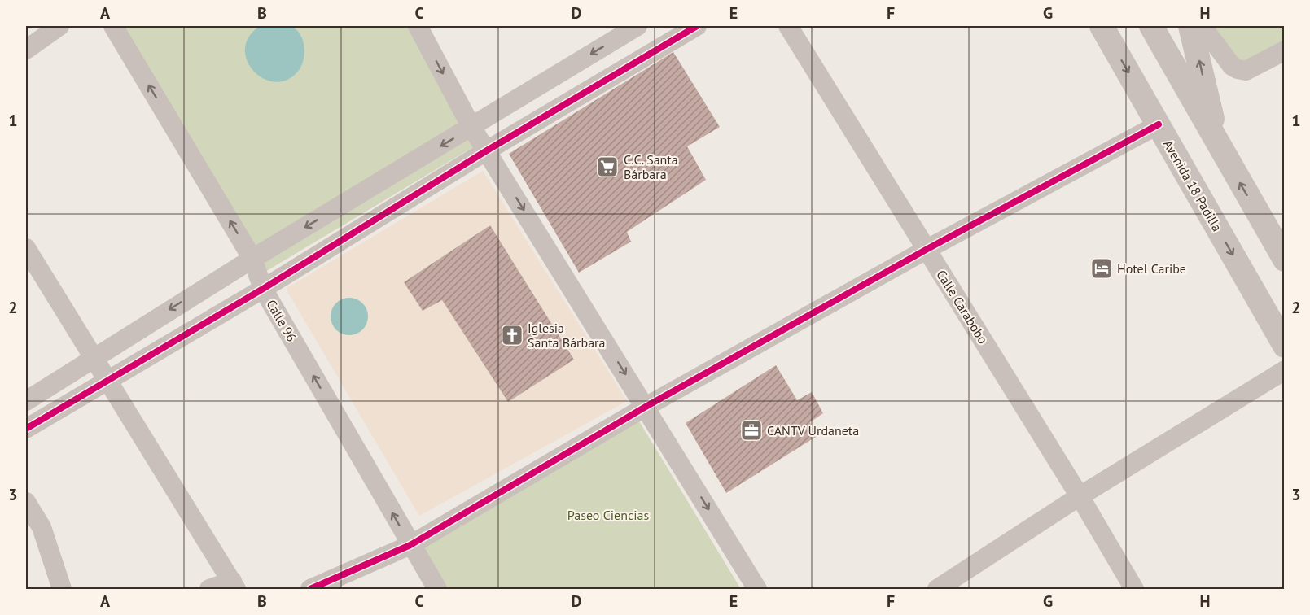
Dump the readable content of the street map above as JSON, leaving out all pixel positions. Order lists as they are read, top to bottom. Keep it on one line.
{"streets":{"street":["Avenida 18 Padilla","Calle Carabobo","Calle 96"]},"one_way":["Calle 96"],"parks":["Paseo Ciencias"],"places":{"supermarket":["C.C. Santa Bárbara"],"hotel":["Hotel Caribe"],"church":["Iglesia Santa Bárbara"],"office":["CANTV Urdaneta"]},"grid":{"columns":["A","B","C","D","E","F","G","H"],"rows":["1","2","3"]}}
